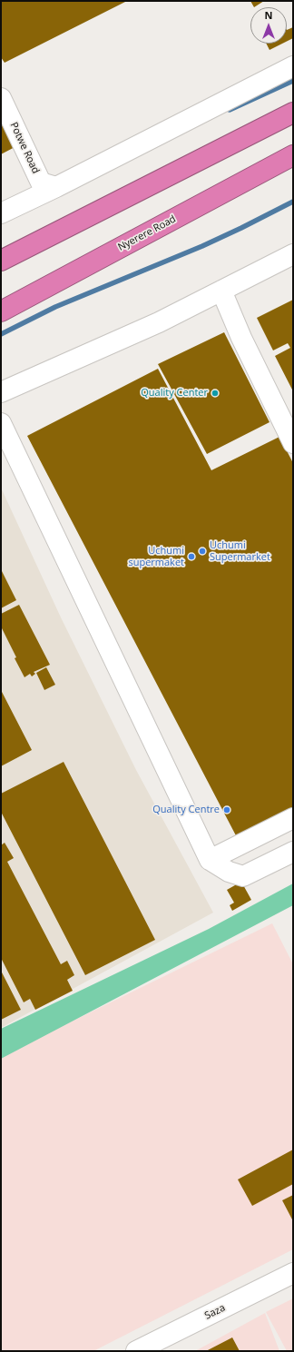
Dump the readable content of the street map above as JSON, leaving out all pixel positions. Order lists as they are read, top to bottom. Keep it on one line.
{"streets":{"highway":["Nyerere Road"],"street":["Potwe Road","Saza"]},"places":["Quality Center","Uchumi Supermarket","Uchumi supermaket","Quality Centre"],"north":"top"}
